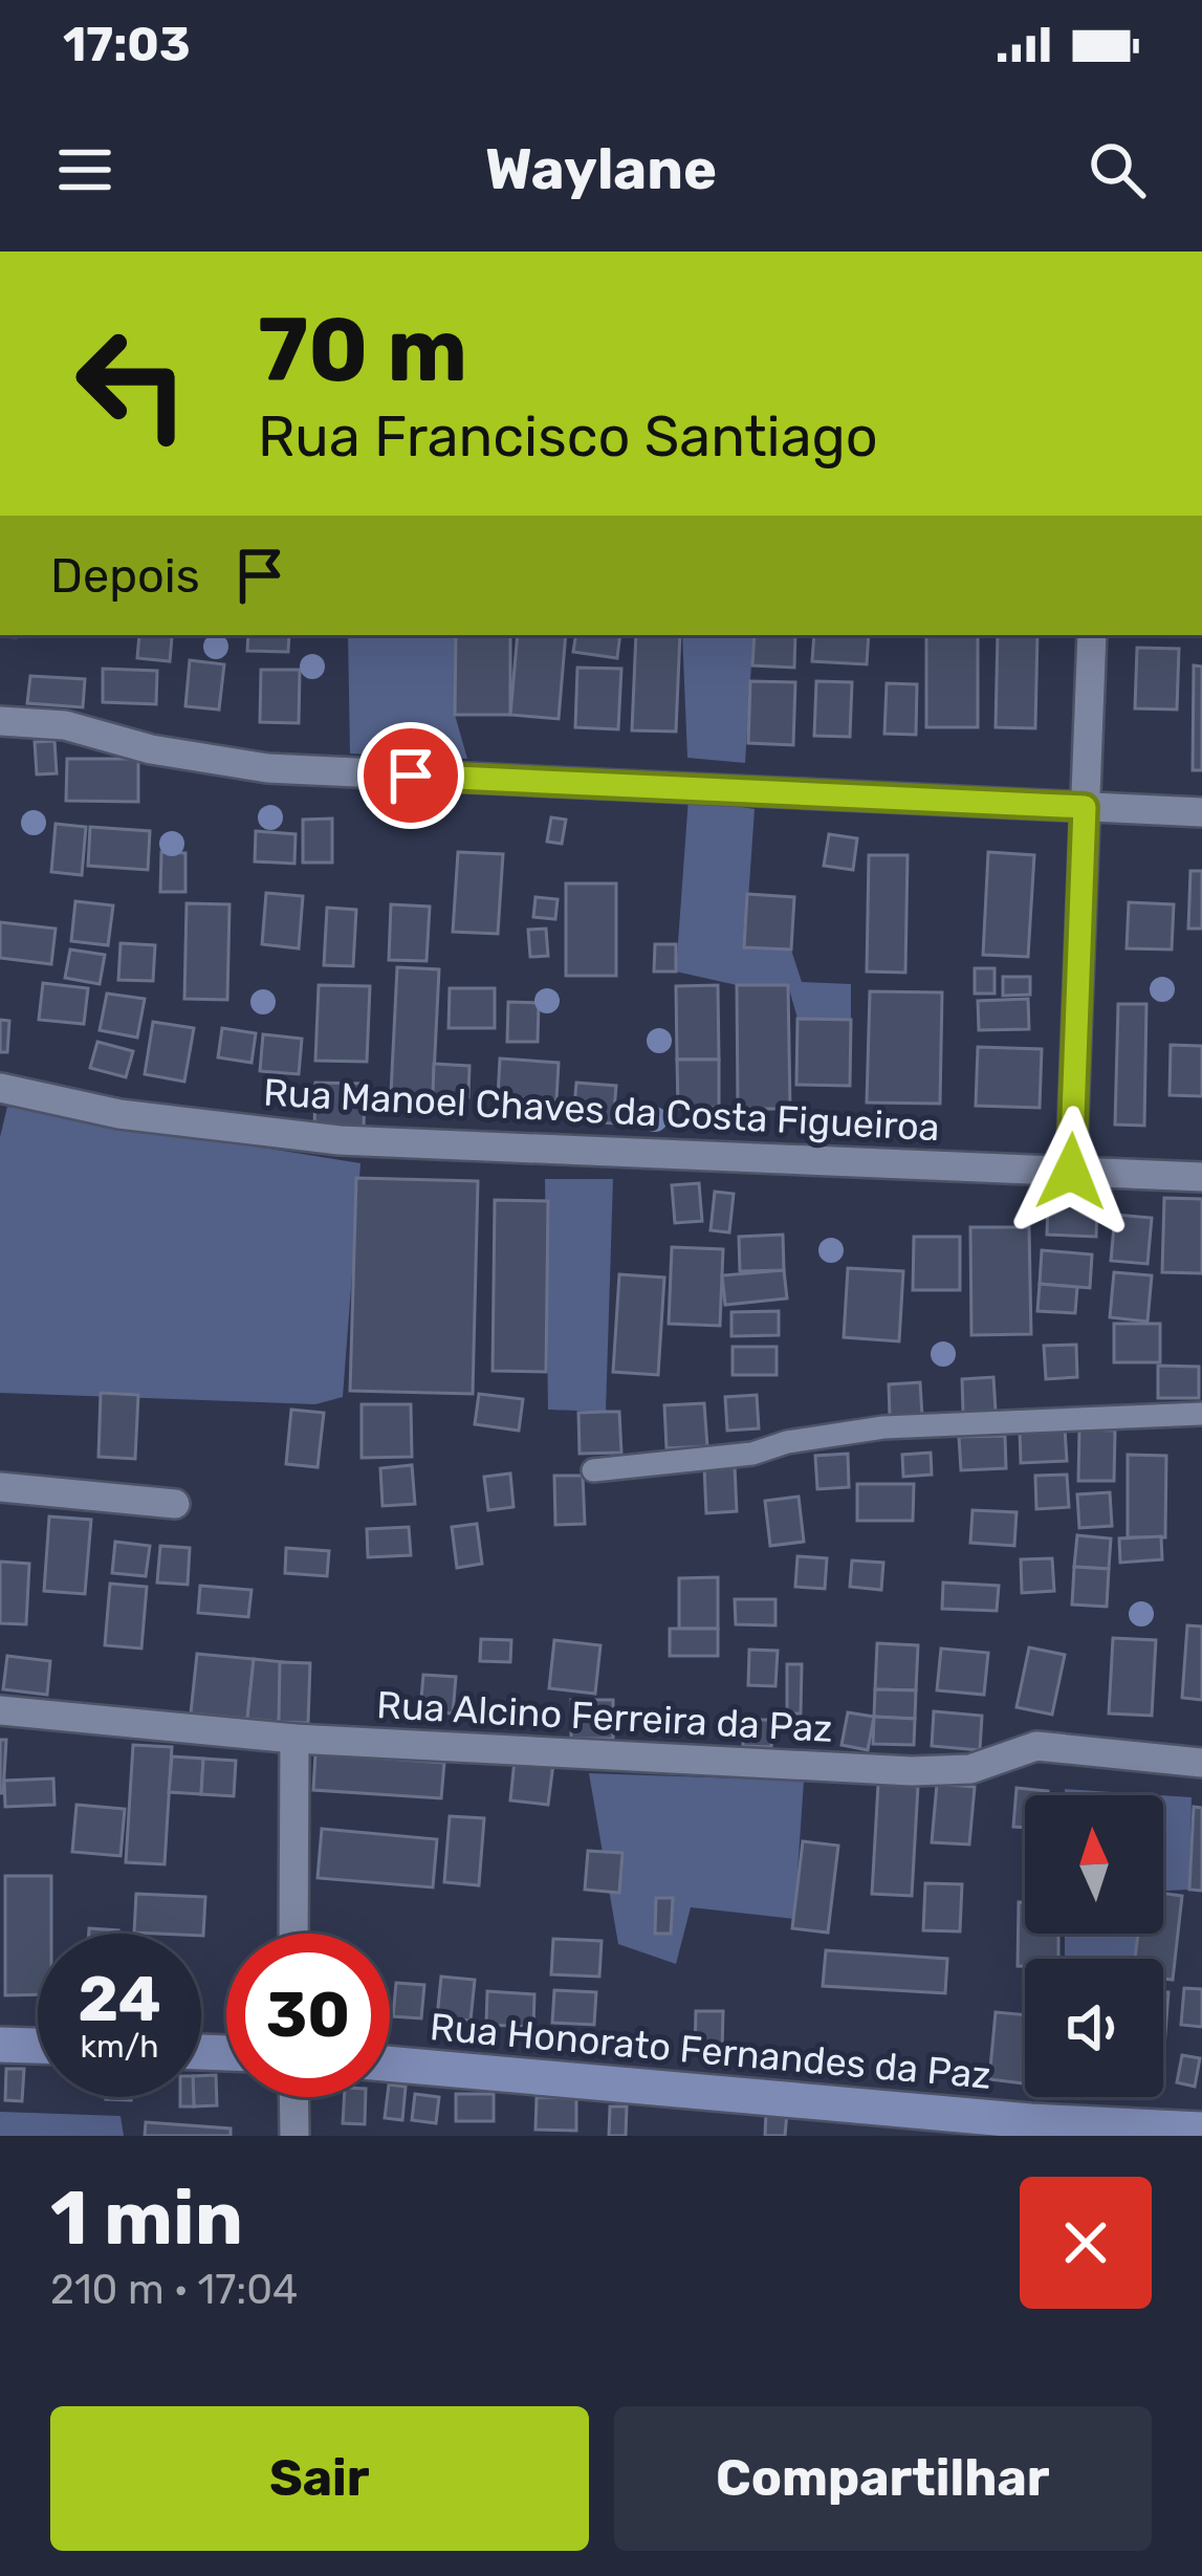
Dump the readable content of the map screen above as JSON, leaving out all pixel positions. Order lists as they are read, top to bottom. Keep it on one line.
{"streets":{"main road":["Rua Honorato Fernandes da Paz"],"street":["Rua Manoel Chaves da Costa Figueiroa","Rua Alcino Ferreira da Paz"]},"north":"top","page":{"status":"17:03","header":"Waylane","turn":["70 m","Rua Francisco Santiago"],"then":"Depois","speed":"24 km/h","limit":"30","heading":["1 min","210 m · 17:04"],"buttons":["Sair","Compartilhar"]}}
